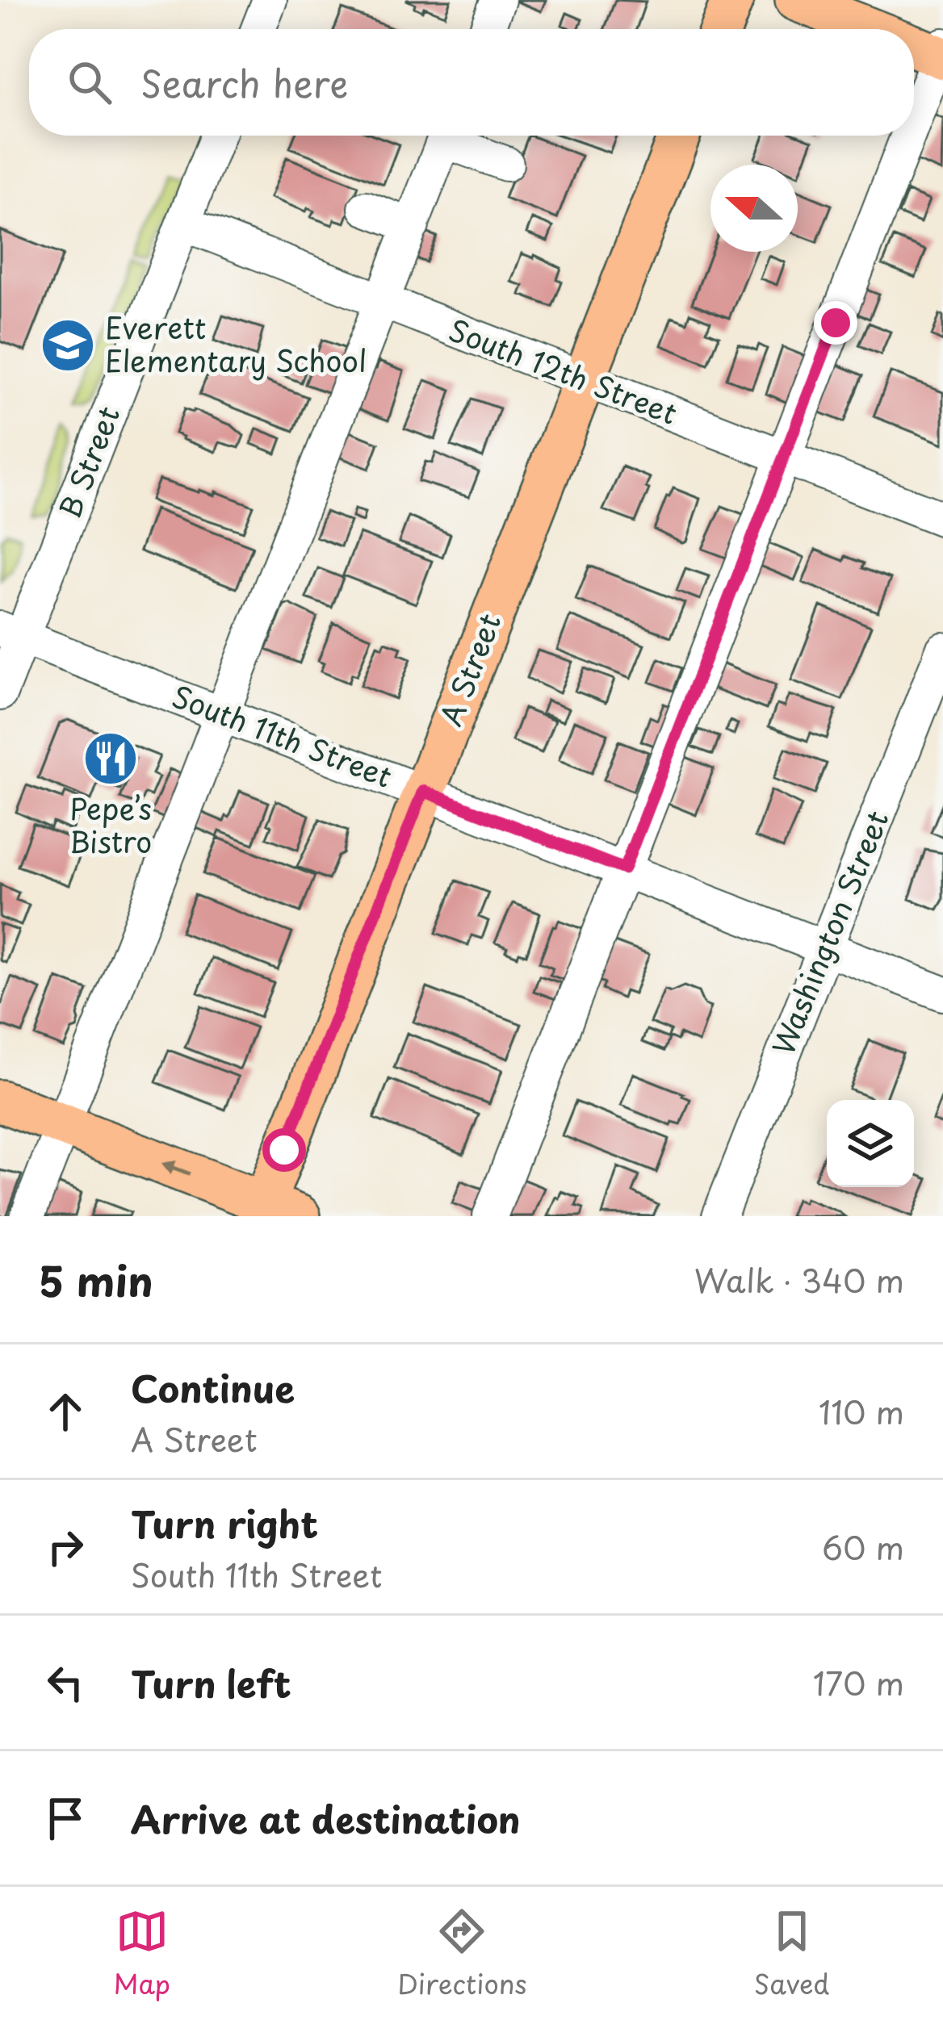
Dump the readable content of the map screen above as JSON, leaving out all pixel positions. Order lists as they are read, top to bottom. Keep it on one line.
{"streets":{"main road":["A Street"],"street":["South 12th Street","B Street","South 11th Street","Washington Street"]},"crossings":[["South 12th Street","B Street"],["South 12th Street","A Street"],["B Street","South 11th Street"],["A Street","South 11th Street"],["South 11th Street","Washington Street"]],"places":{"school or university":["Everett Elementary School"],"restaurant":["Pepe’s Bistro"]},"north":"left","page":{"search":"Search here","heading":["5 min","Walk · 340 m"],"list":[["Continue","A Street","110 m"],["Turn right","South 11th Street","60 m"],["Turn left","170 m"],"Arrive at destination"],"nav":["Map","Directions","Saved"]}}
